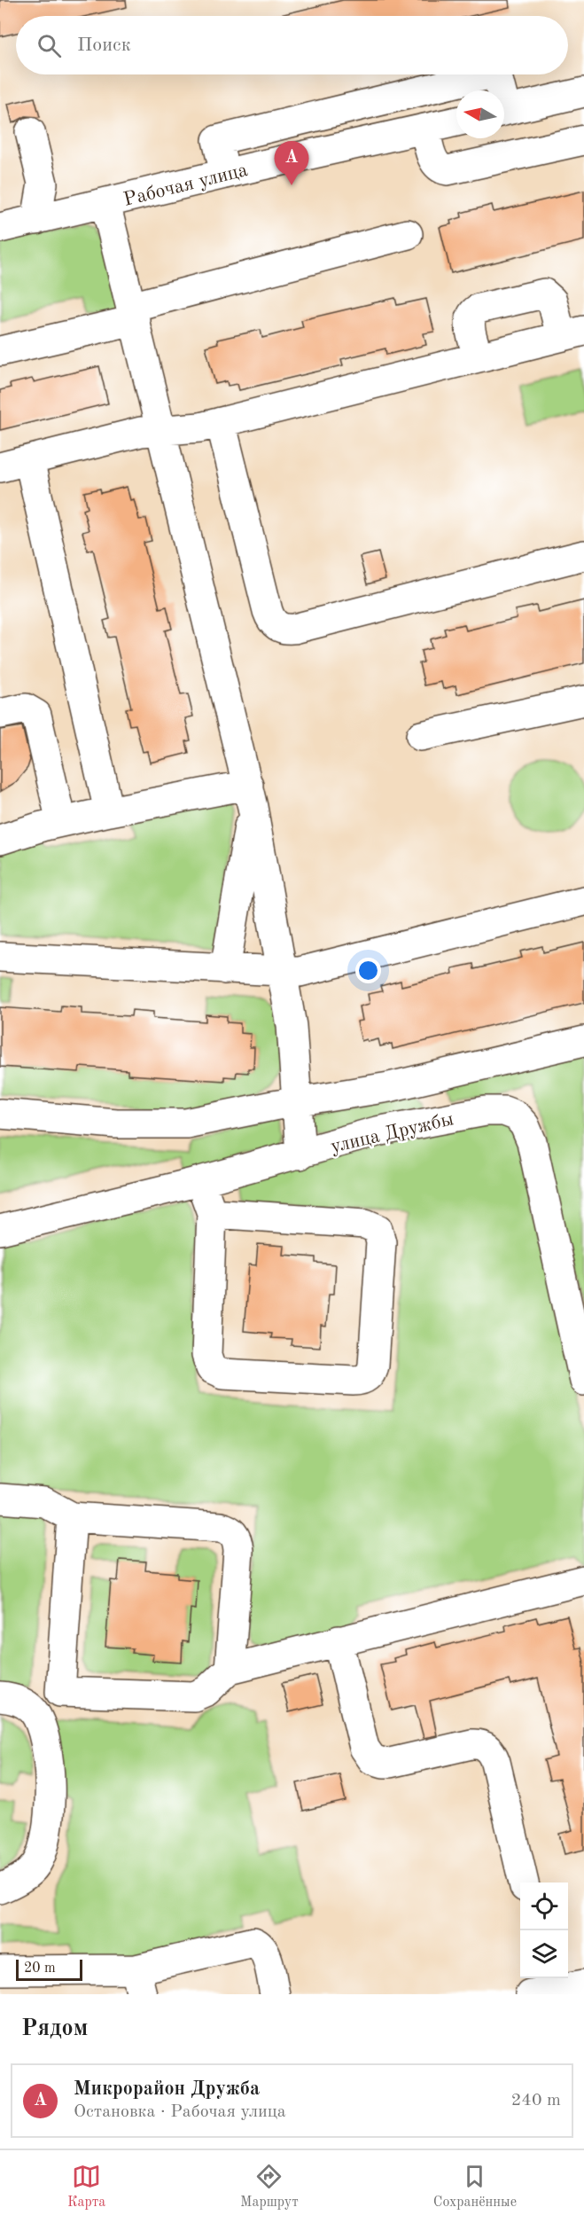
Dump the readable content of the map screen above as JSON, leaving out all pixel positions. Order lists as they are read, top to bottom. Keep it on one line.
{"streets":{"street":["Рабочая улица","улица Дружбы"]},"scale_bar":"20 m","north":"left","page":{"search":"Поиск","pins":"A","scale":"20 m","heading":"Рядом","list":[{"mark":"A","name":"Микрорайон Дружба","note":"Остановка · Рабочая улица","value":"240 m"}],"nav":["Карта","Маршрут","Сохранённые"]}}
